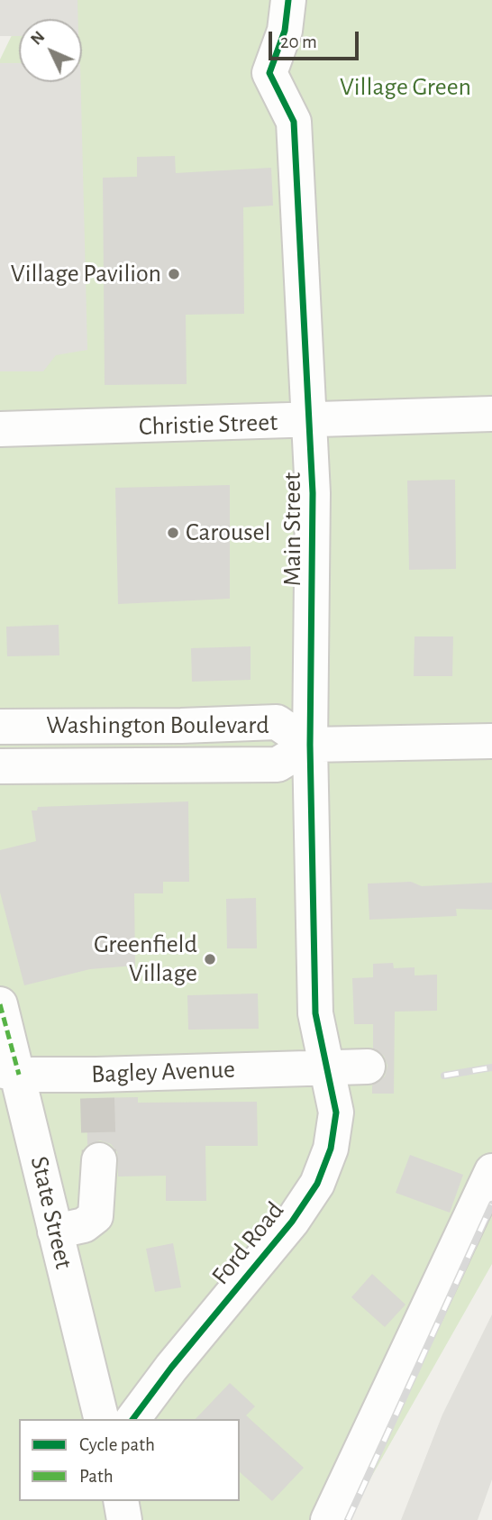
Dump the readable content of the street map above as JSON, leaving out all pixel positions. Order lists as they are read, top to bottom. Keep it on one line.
{"streets":{"street":["Christie Street","Main Street","Washington Boulevard","Bagley Avenue","State Street","Ford Road"]},"crossings":[["Christie Street","Main Street"],["Main Street","Washington Boulevard"],["Main Street","Bagley Avenue"],["Main Street","Ford Road"],["Bagley Avenue","State Street"],["Bagley Avenue","Ford Road"]],"parks":["Village Green"],"places":["Village Pavilion","Carousel","Greenfield Village"],"legend":["Cycle path","Path"],"scale_bar":"20 m","north":"top left"}
